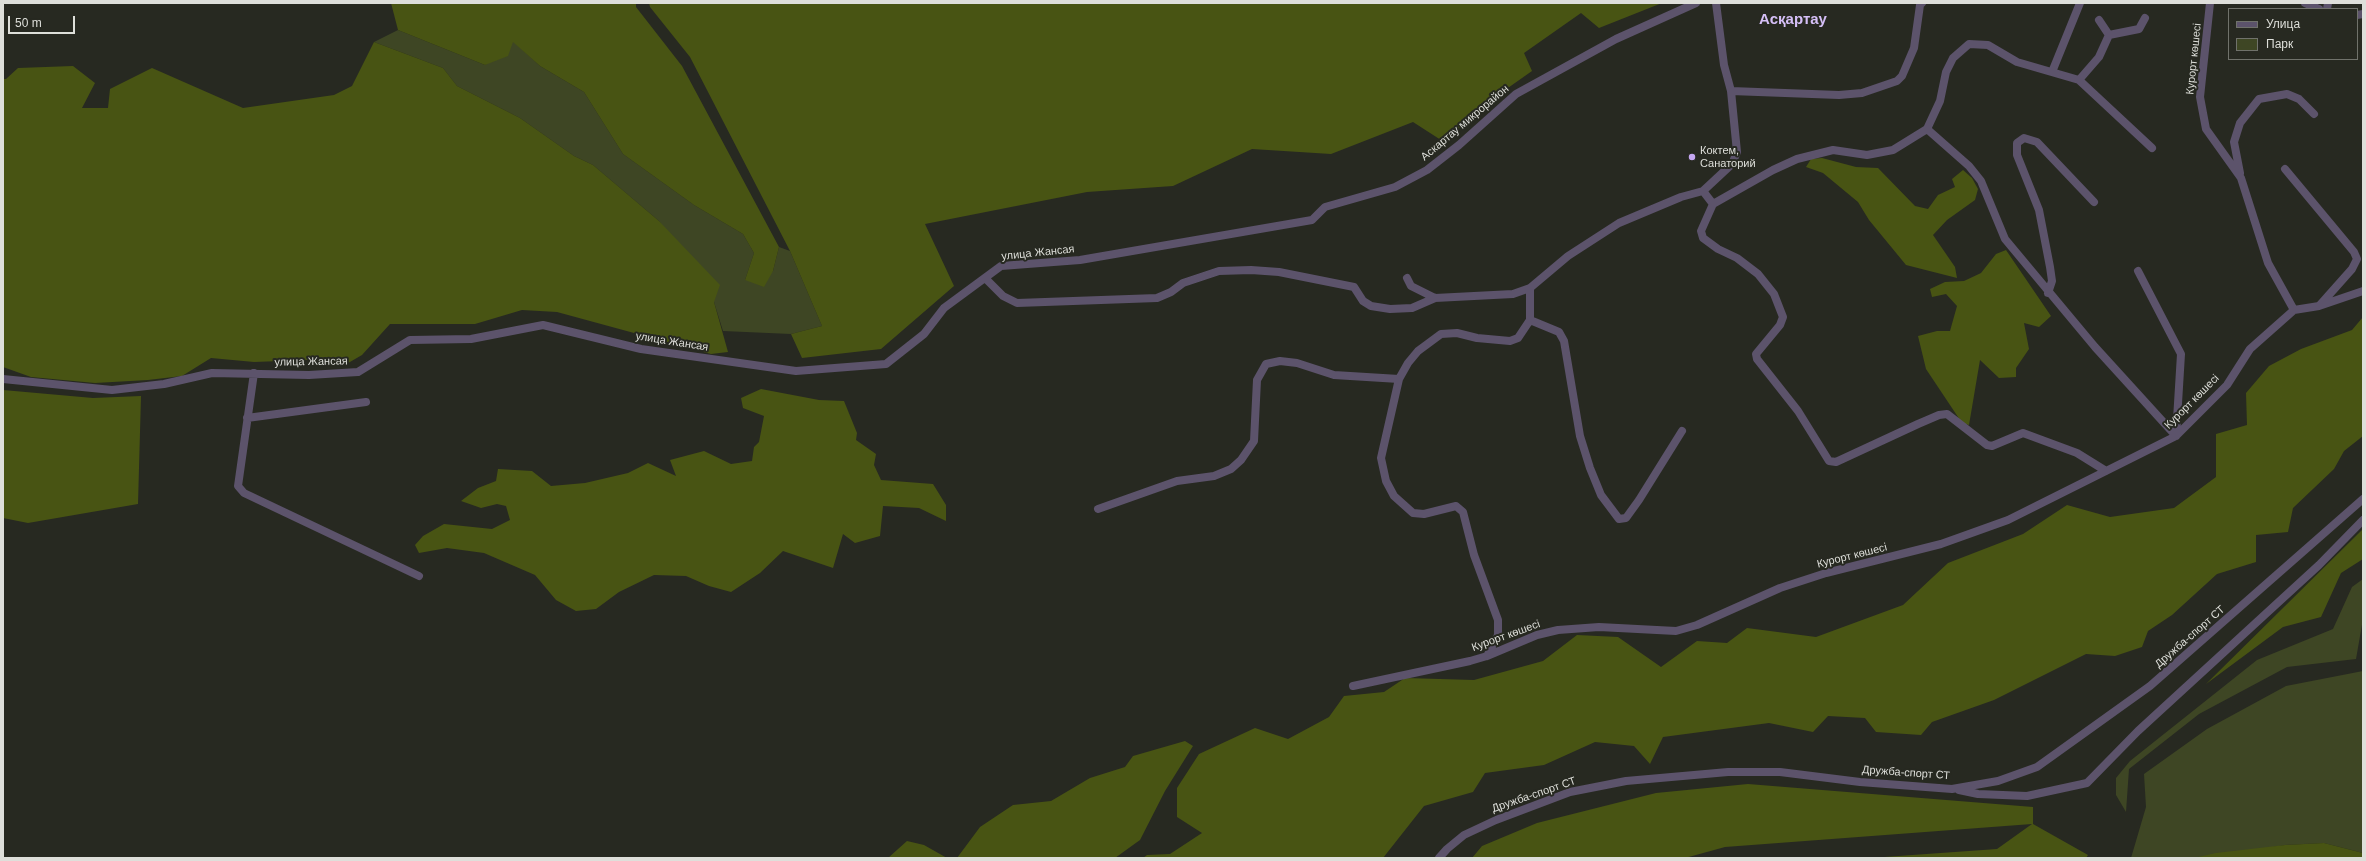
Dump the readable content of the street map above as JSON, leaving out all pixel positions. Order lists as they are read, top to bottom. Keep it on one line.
{"streets":{"street":["Курорт көшесі","Аскартау микрорайон","улица Жансая","Дружба-спорт СТ"]},"crossings":[["Аскартау микрорайон","улица Жансая"]],"districts":["Асқартау"],"places":["Коктем, Санаторий"],"legend":["Улица","Парк"],"scale_bar":"50 m"}
